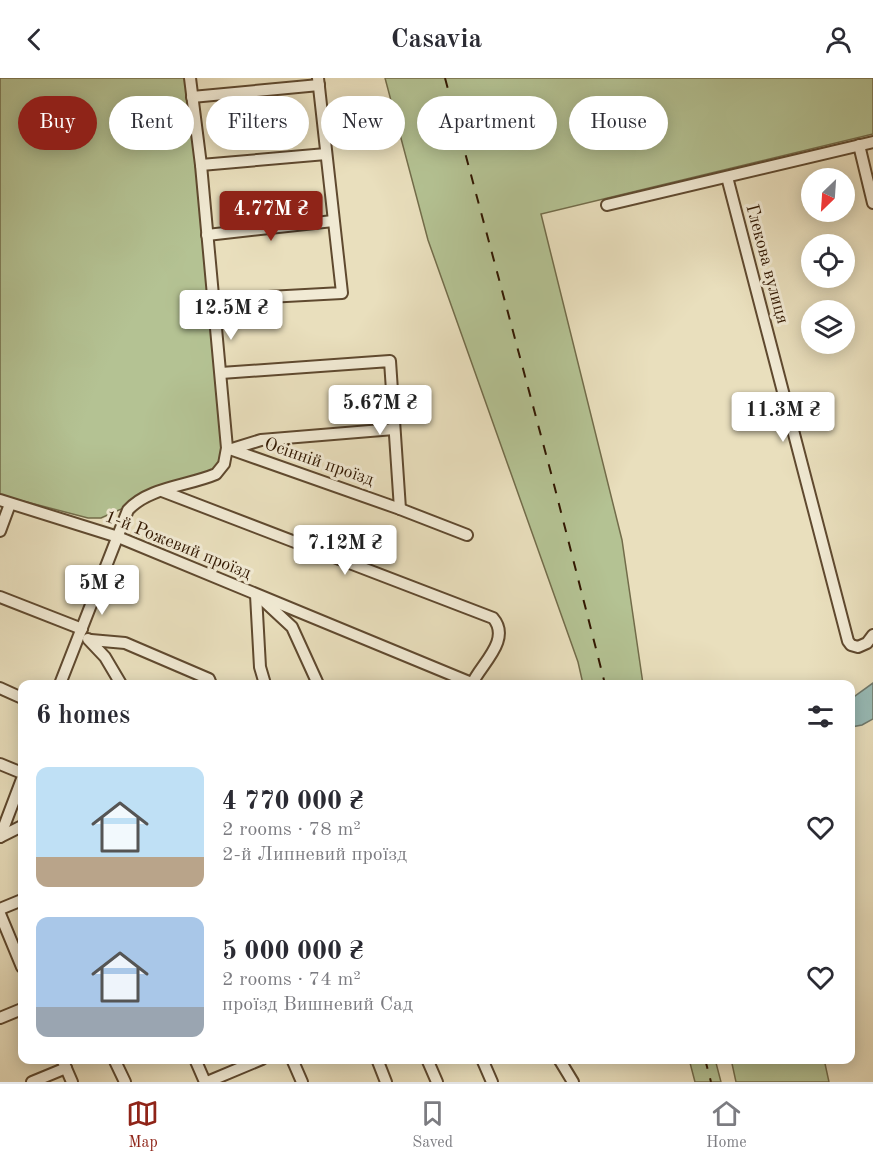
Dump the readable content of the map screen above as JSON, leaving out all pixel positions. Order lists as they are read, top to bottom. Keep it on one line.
{"streets":{"street":["Глекова вулиця","Осінній проїзд","1-й Рожевий проїзд"]},"north":"bottom left","page":{"header":"Casavia","chip":["Buy","Rent","Filters","New","Apartment","House"],"price":["4.77M ₴","12.5M ₴","5.67M ₴","11.3M ₴","7.12M ₴","5M ₴"],"heading":"6 homes","list":[{"name":"4 770 000 ₴","note":"2 rooms · 78 m² · 2-й Липневий проїзд"},{"name":"5 000 000 ₴","note":"2 rooms · 74 m² · проїзд Вишневий Сад"}],"tabs":["Map","Saved","Home"]}}
